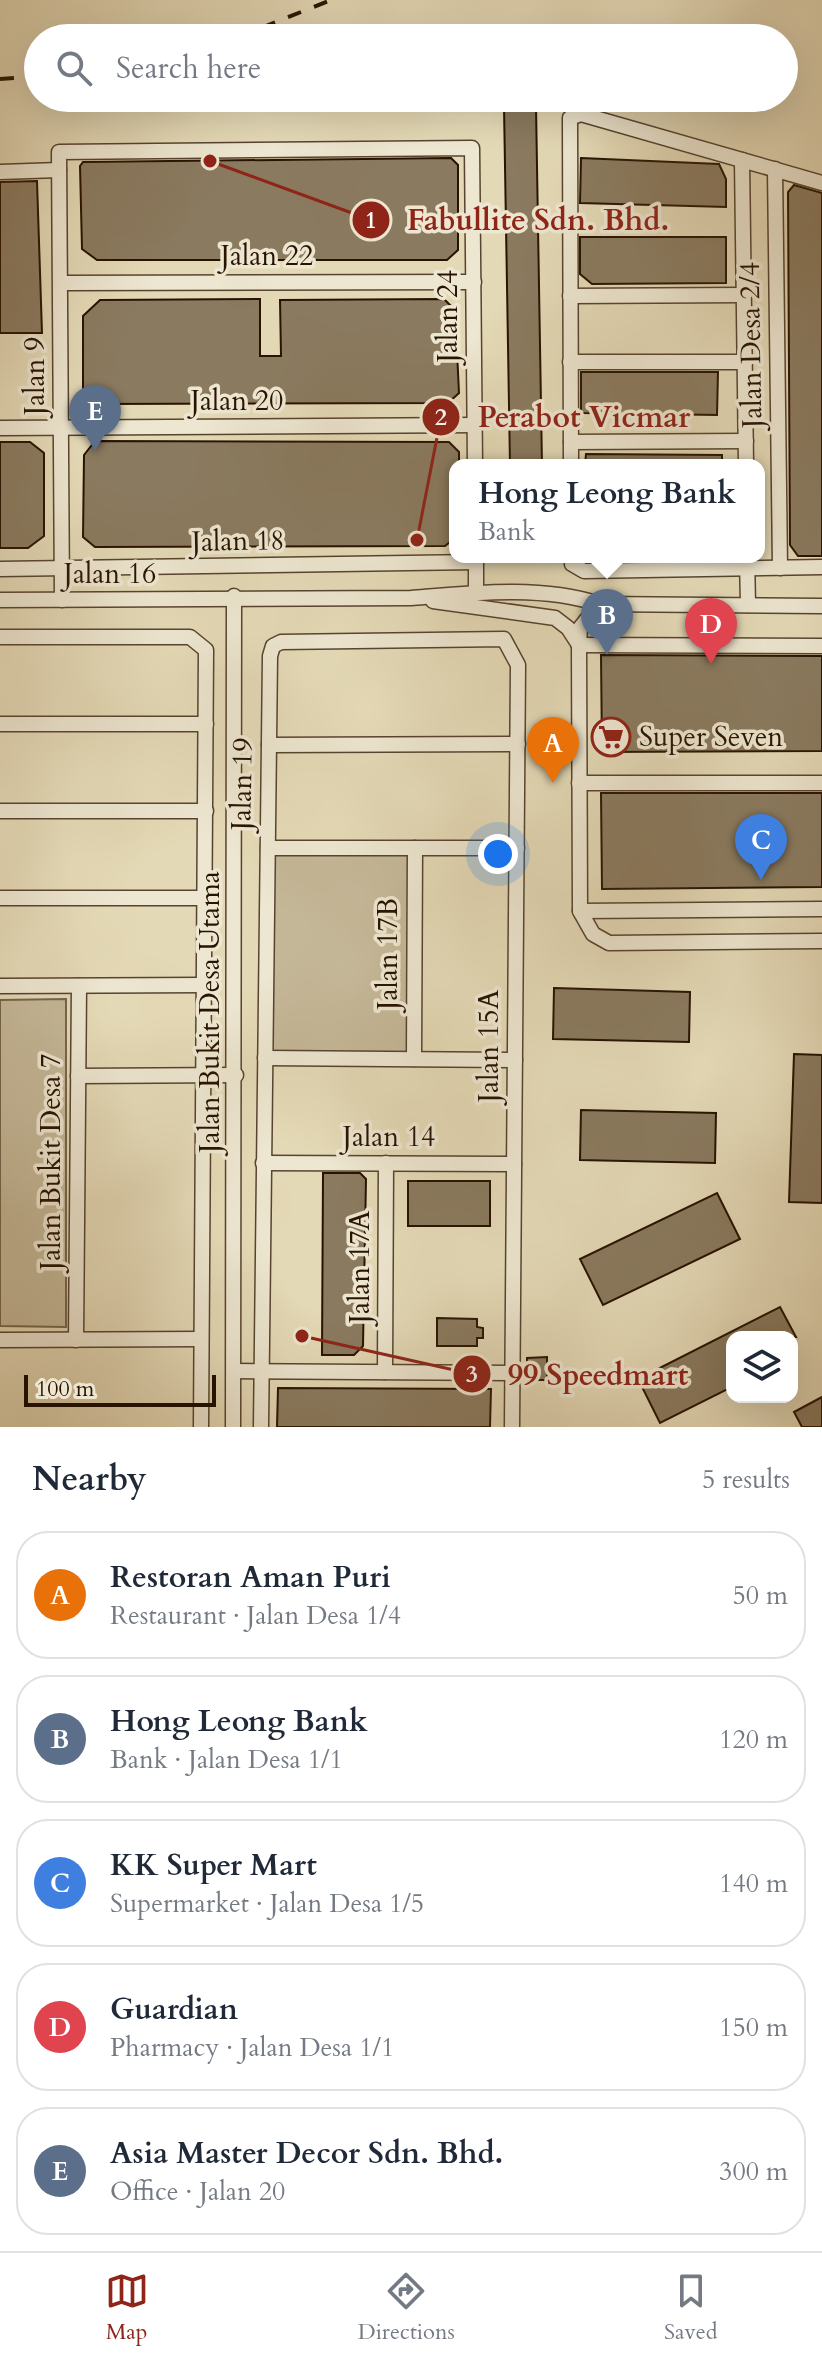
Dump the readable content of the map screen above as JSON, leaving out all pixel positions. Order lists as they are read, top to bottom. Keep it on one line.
{"streets":{"street":["Jalan 22","Jalan 24","Jalan Desa 2/4","Jalan 9","Jalan 20","Jalan 18","Jalan 16","Jalan 19","Jalan 17B","Jalan Bukit Desa Utama","Jalan 15A","Jalan 14","Jalan Bukit Desa 7","Jalan 17A"]},"crossings":[["Jalan 22","Jalan 24"],["Jalan 22","Jalan 9"],["Jalan 24","Jalan 9"],["Jalan 24","Jalan 20"],["Jalan 9","Jalan 20"],["Jalan 9","Jalan 18"],["Jalan 9","Jalan 16"],["Jalan 16","Jalan Bukit Desa Utama"],["Jalan 19","Jalan 15A"],["Jalan 19","Jalan 14"],["Jalan 15A","Jalan 14"],["Jalan 14","Jalan 17A"]],"places":{"other":["Fabullite Sdn. Bhd.","Perabot Vicmar","99 Speedmart"],"supermarket":["Super Seven"]},"scale_bar":"100 m","page":{"search":"Search here","pins":["E","B","D","A","C"],"popup":["Hong Leong Bank","Bank"],"scale":"100 m","heading":["Nearby","5 results"],"list":[{"mark":"A","name":"Restoran Aman Puri","note":"Restaurant · Jalan Desa 1/4","value":"50 m"},{"mark":"B","name":"Hong Leong Bank","note":"Bank · Jalan Desa 1/1","value":"120 m"},{"mark":"C","name":"KK Super Mart","note":"Supermarket · Jalan Desa 1/5","value":"140 m"},{"mark":"D","name":"Guardian","note":"Pharmacy · Jalan Desa 1/1","value":"150 m"},{"mark":"E","name":"Asia Master Decor Sdn. Bhd.","note":"Office · Jalan 20","value":"300 m"}],"nav":["Map","Directions","Saved"]}}
